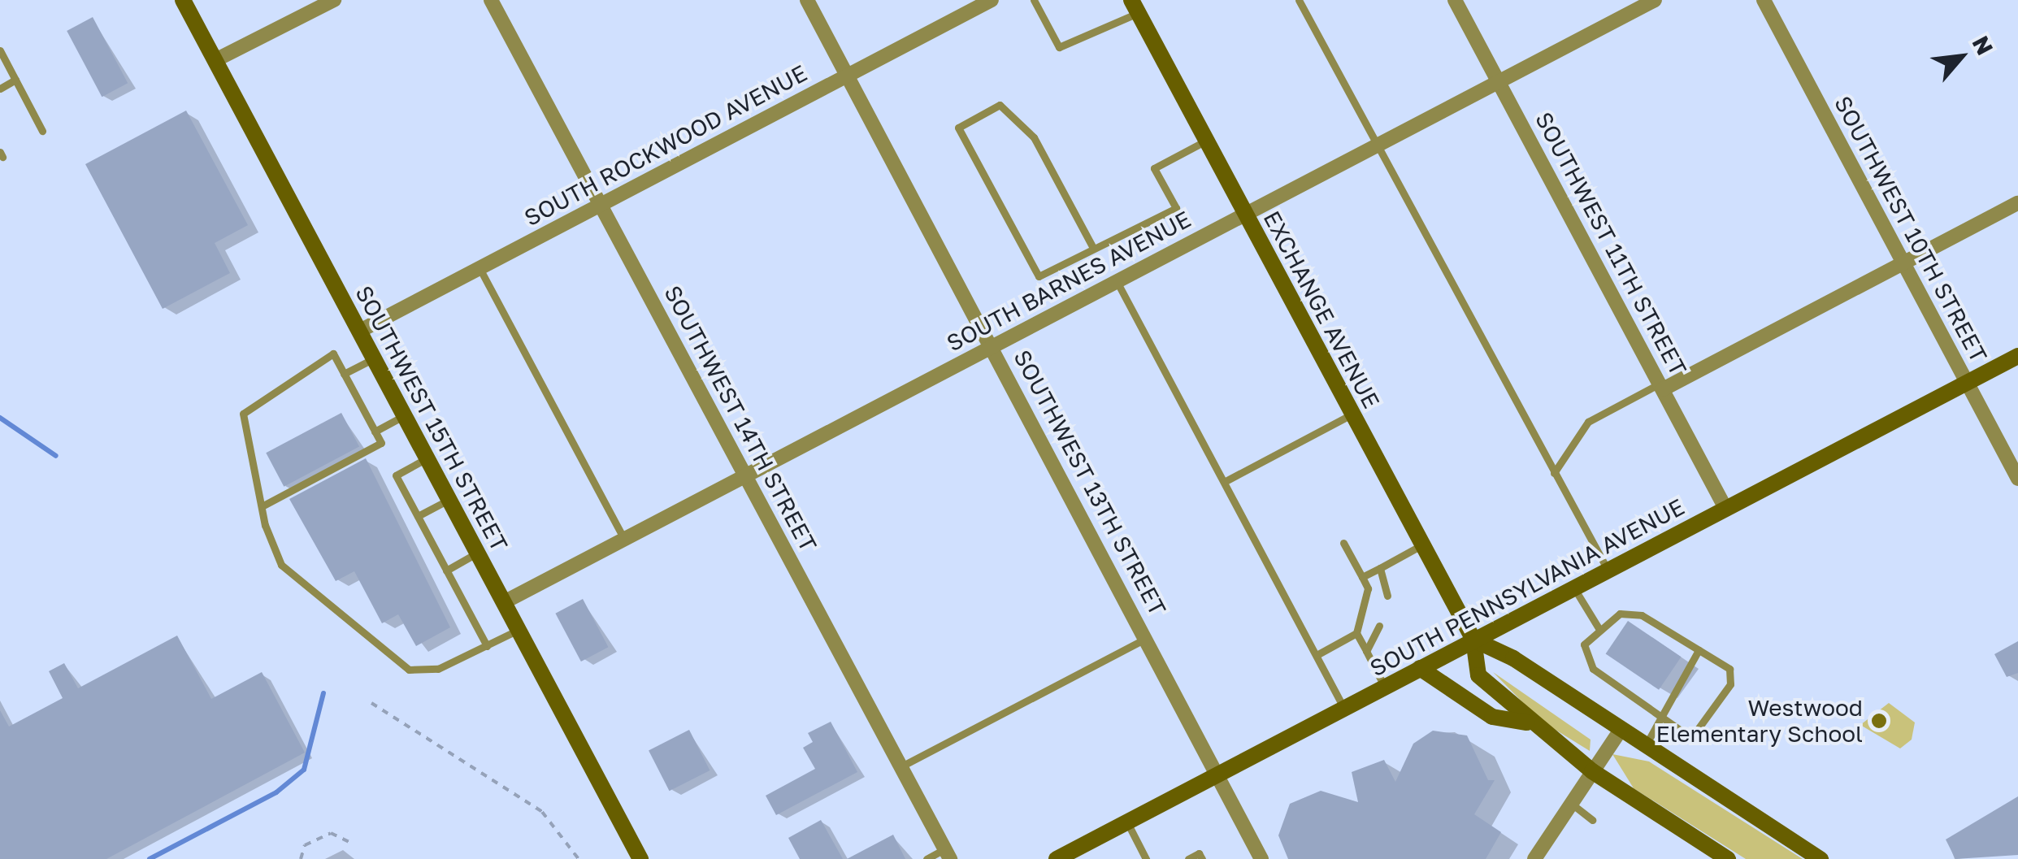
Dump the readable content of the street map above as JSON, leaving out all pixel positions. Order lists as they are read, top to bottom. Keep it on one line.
{"streets":{"main road":["EXCHANGE AVENUE","SOUTHWEST 15TH STREET","SOUTH PENNSYLVANIA AVENUE"],"street":["SOUTH ROCKWOOD AVENUE","SOUTHWEST 10TH STREET","SOUTHWEST 11TH STREET","SOUTH BARNES AVENUE","SOUTHWEST 14TH STREET","SOUTHWEST 13TH STREET"]},"crossings":[["SOUTH ROCKWOOD AVENUE","SOUTHWEST 15TH STREET"],["SOUTH ROCKWOOD AVENUE","SOUTHWEST 14TH STREET"],["SOUTH ROCKWOOD AVENUE","SOUTHWEST 13TH STREET"],["SOUTHWEST 10TH STREET","SOUTH PENNSYLVANIA AVENUE"],["SOUTHWEST 11TH STREET","SOUTH BARNES AVENUE"],["SOUTHWEST 11TH STREET","SOUTH PENNSYLVANIA AVENUE"],["SOUTH BARNES AVENUE","EXCHANGE AVENUE"],["SOUTH BARNES AVENUE","SOUTHWEST 15TH STREET"],["SOUTH BARNES AVENUE","SOUTHWEST 14TH STREET"],["SOUTH BARNES AVENUE","SOUTHWEST 13TH STREET"],["EXCHANGE AVENUE","SOUTH PENNSYLVANIA AVENUE"],["SOUTHWEST 13TH STREET","SOUTH PENNSYLVANIA AVENUE"]],"places":["Westwood Elementary School"],"north":"top right"}
